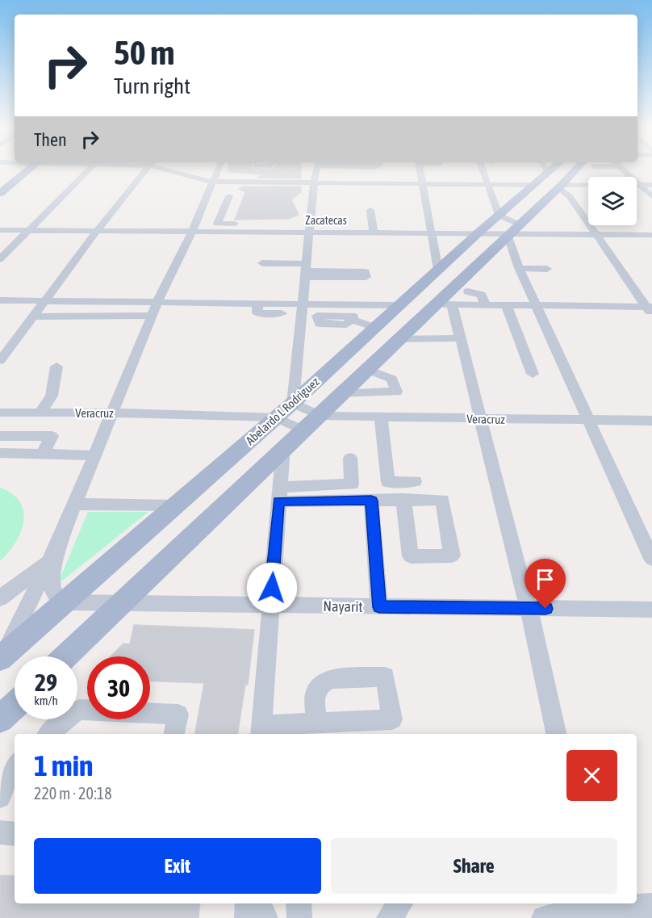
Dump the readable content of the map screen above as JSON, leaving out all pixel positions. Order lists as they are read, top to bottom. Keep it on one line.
{"streets":{"main road":["Abelardo L Rodriguez"],"street":["Zacatecas","Veracruz","Nayarit"]},"crossings":[["Zacatecas","Abelardo L Rodriguez"],["Abelardo L Rodriguez","Veracruz"],["Abelardo L Rodriguez","Nayarit"]],"page":{"turn":["50 m","Turn right"],"then":"Then","speed":"29 km/h","limit":"30","heading":["1 min","220 m · 20:18"],"buttons":["Exit","Share"]}}
